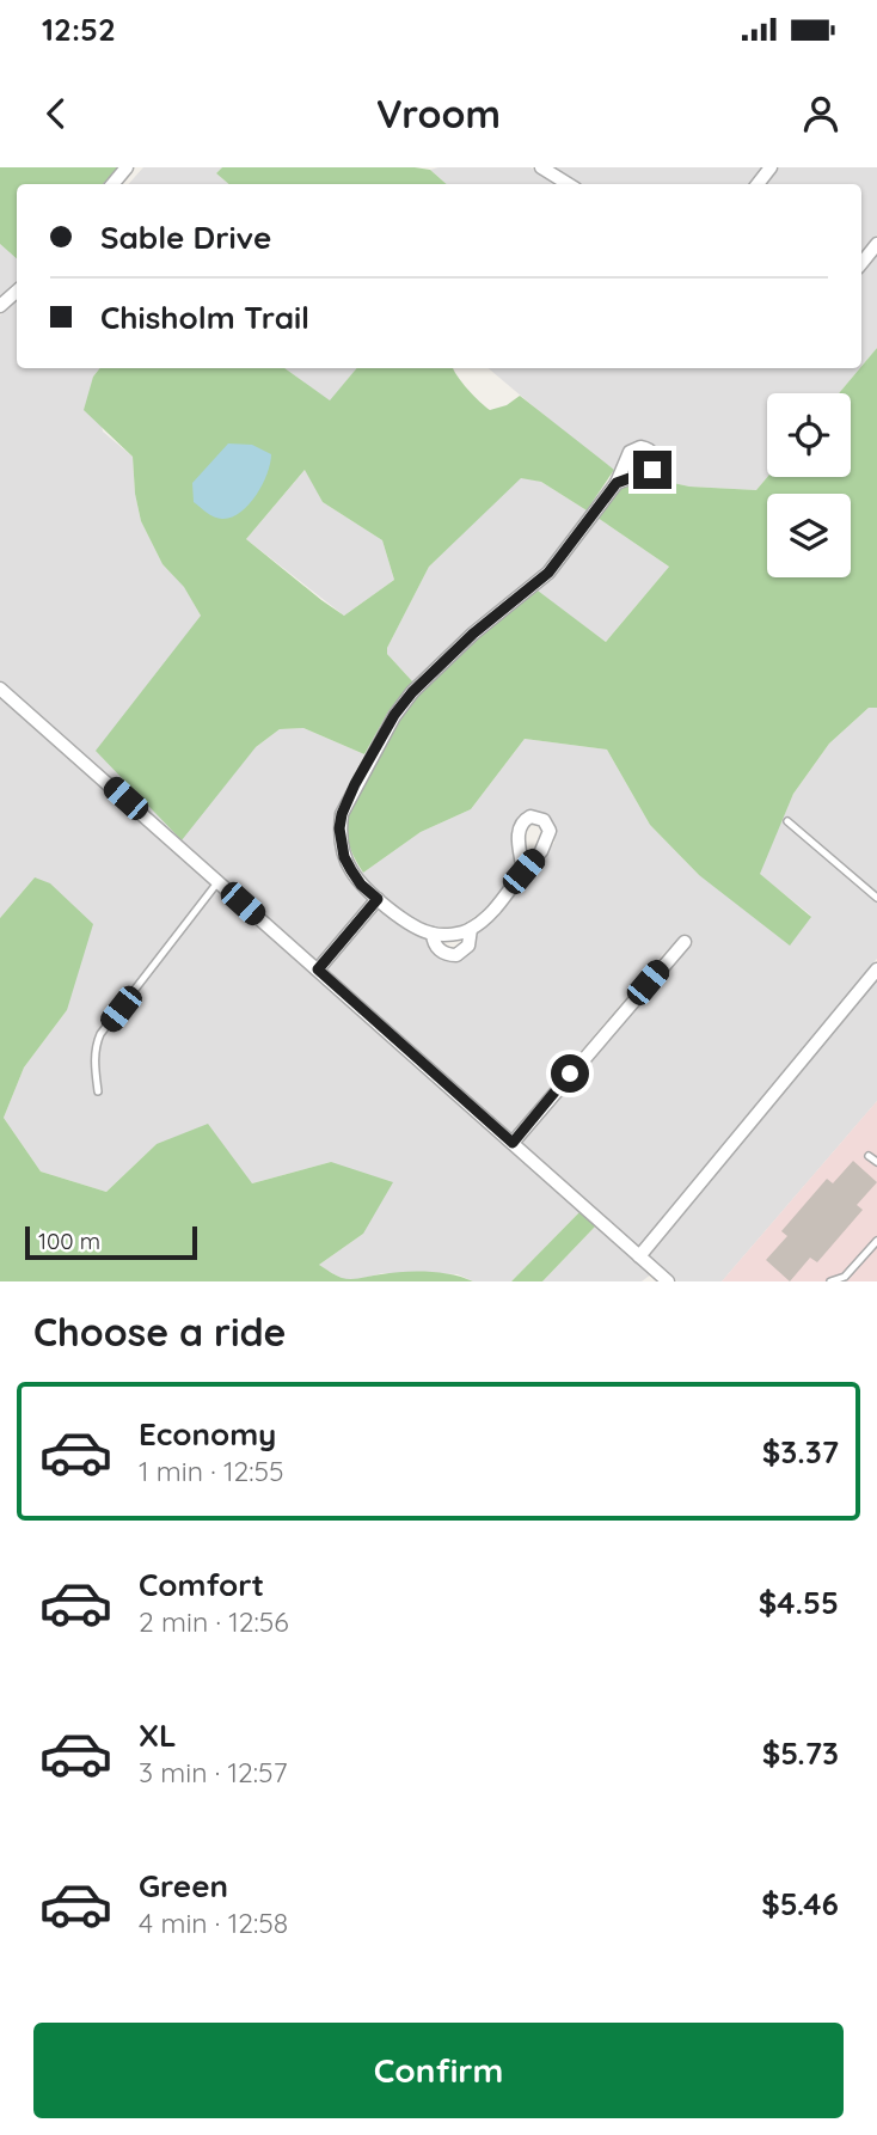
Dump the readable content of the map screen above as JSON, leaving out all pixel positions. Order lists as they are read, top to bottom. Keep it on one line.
{"scale_bar":"100 m","page":{"status":"12:52","header":"Vroom","banner":["Sable Drive","Chisholm Trail"],"scale":"100 m","heading":"Choose a ride","list":[{"name":"Economy","note":"1 min · 12:55","value":"$3.37"},{"name":"Comfort","note":"2 min · 12:56","value":"$4.55"},{"name":"XL","note":"3 min · 12:57","value":"$5.73"},{"name":"Green","note":"4 min · 12:58","value":"$5.46"}],"buttons":"Confirm"}}
